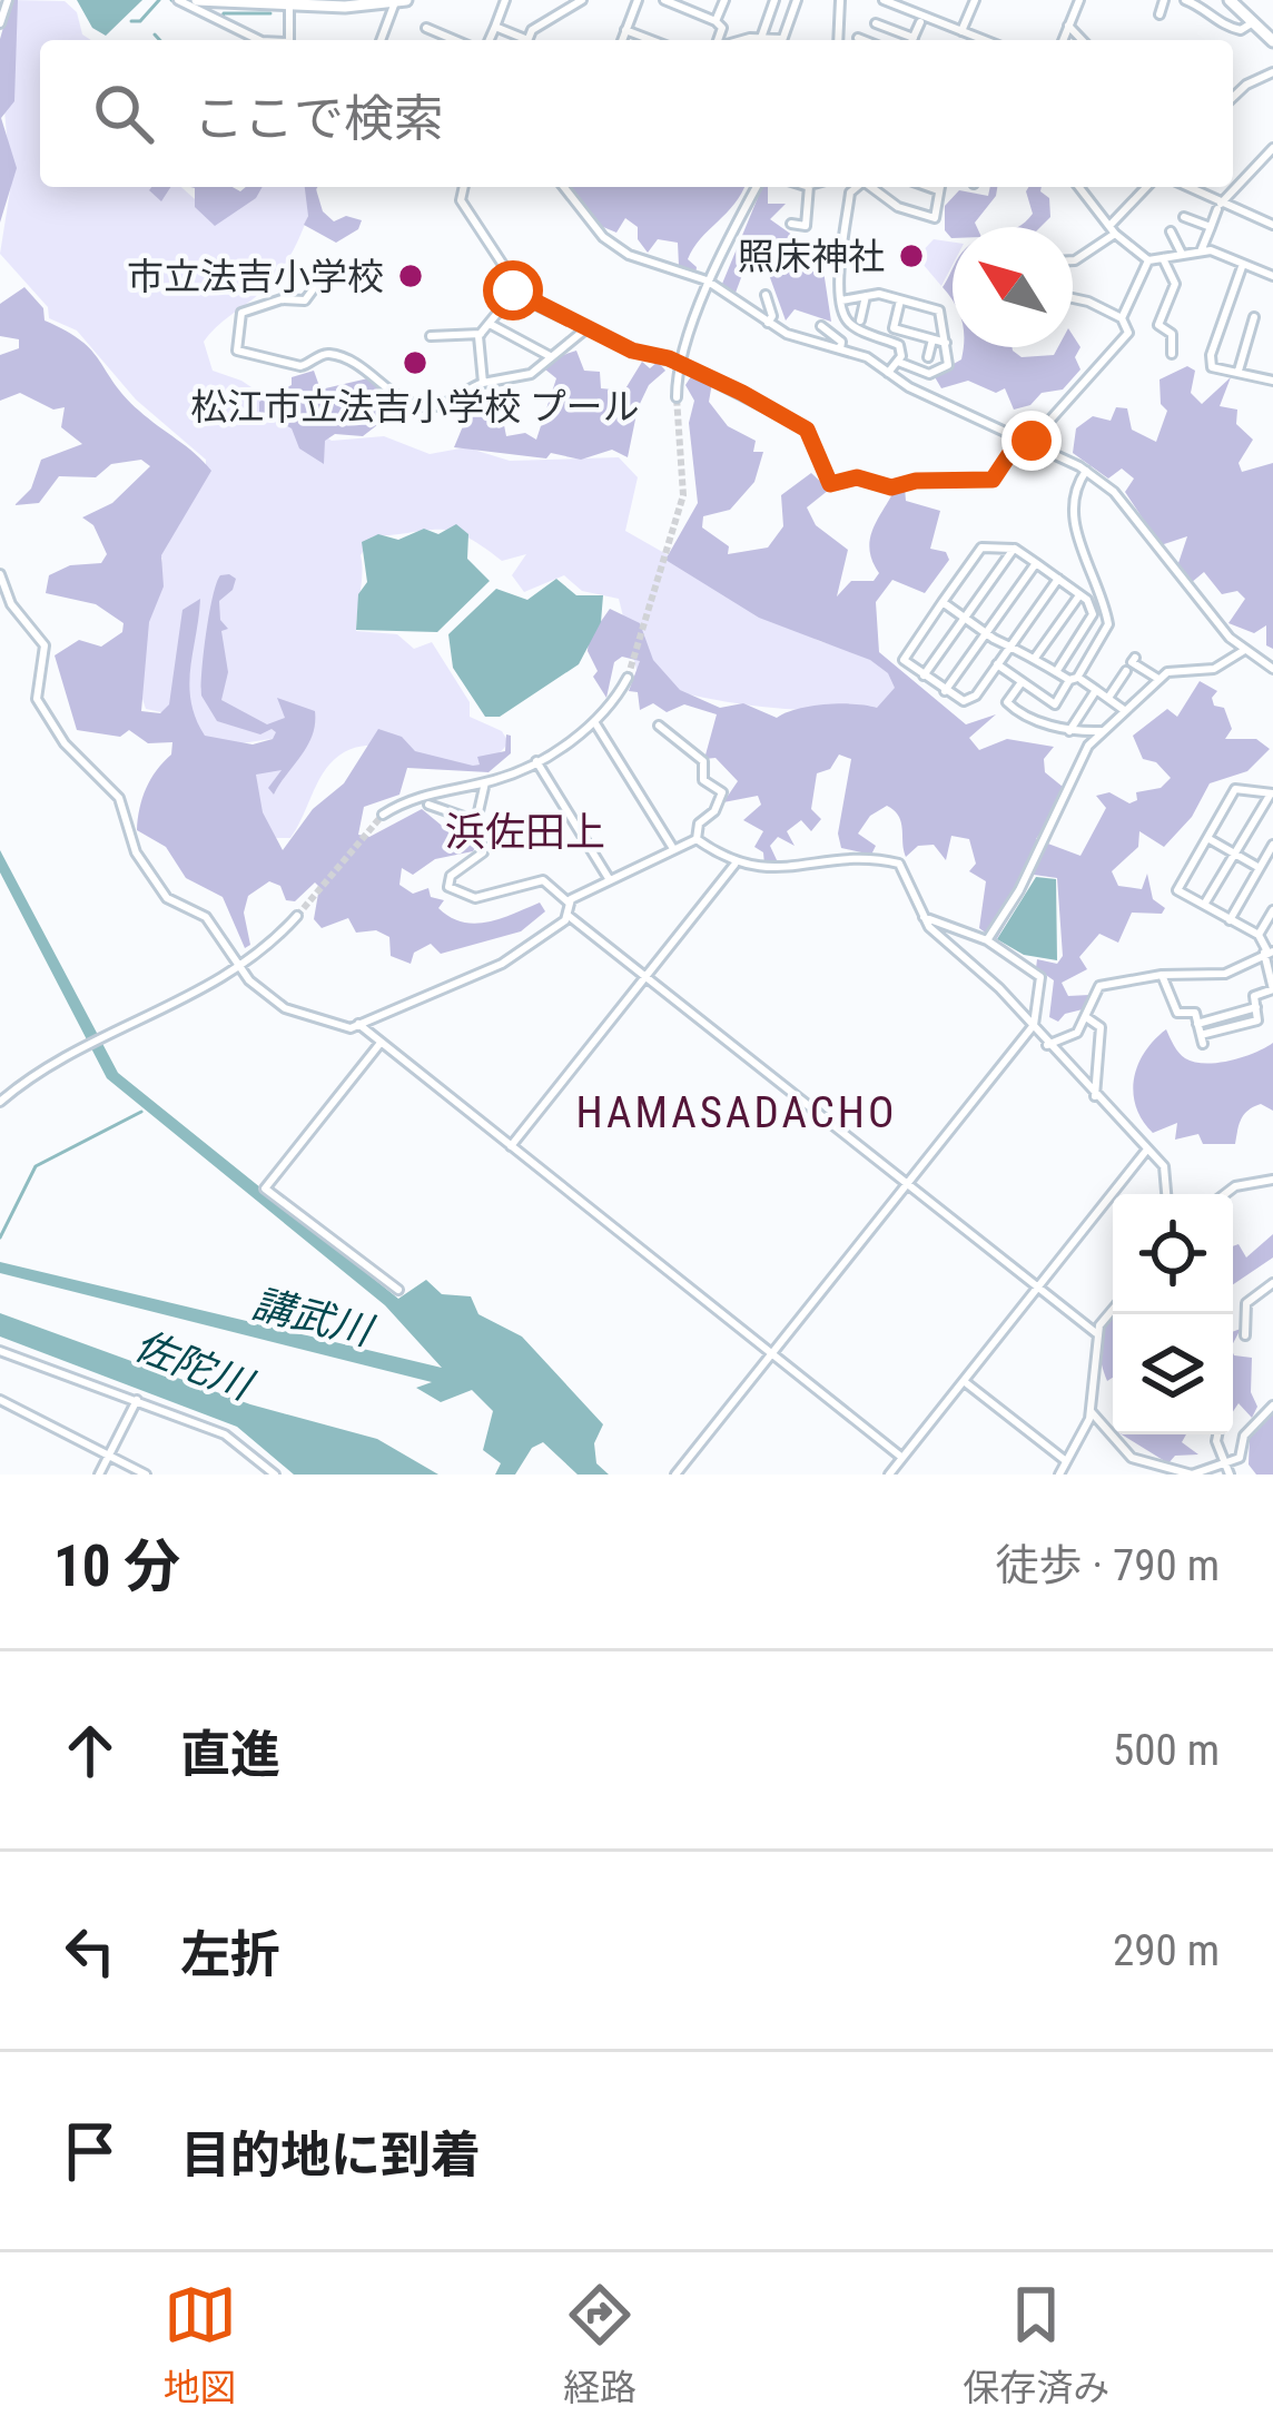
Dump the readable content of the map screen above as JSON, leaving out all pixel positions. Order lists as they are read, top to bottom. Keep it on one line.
{"districts":["浜佐田上","HAMASADACHO"],"water":["講武川","佐陀川"],"places":["照床神社","市立法吉小学校","松江市立法吉小学校 プール"],"north":"top left","page":{"search":"ここで検索","heading":["10 分","徒歩 · 790 m"],"list":[["直進","500 m"],["左折","290 m"],"目的地に到着"],"nav":["地図","経路","保存済み"]}}
